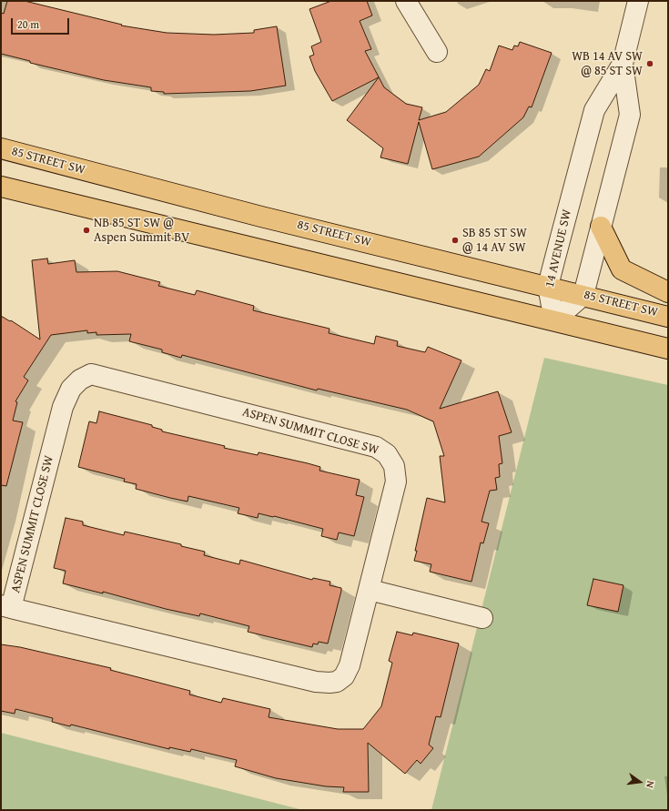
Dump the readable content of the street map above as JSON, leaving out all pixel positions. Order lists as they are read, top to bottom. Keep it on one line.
{"streets":{"main road":["85 STREET SW"],"street":["14 AVENUE SW","ASPEN SUMMIT CLOSE SW"]},"crossings":[["85 STREET SW","14 AVENUE SW"]],"places":["WB 14 AV SW @ 85 ST SW","NB 85 ST SW @ Aspen Summit BV","SB 85 ST SW @ 14 AV SW"],"scale_bar":"20 m","north":"right"}
